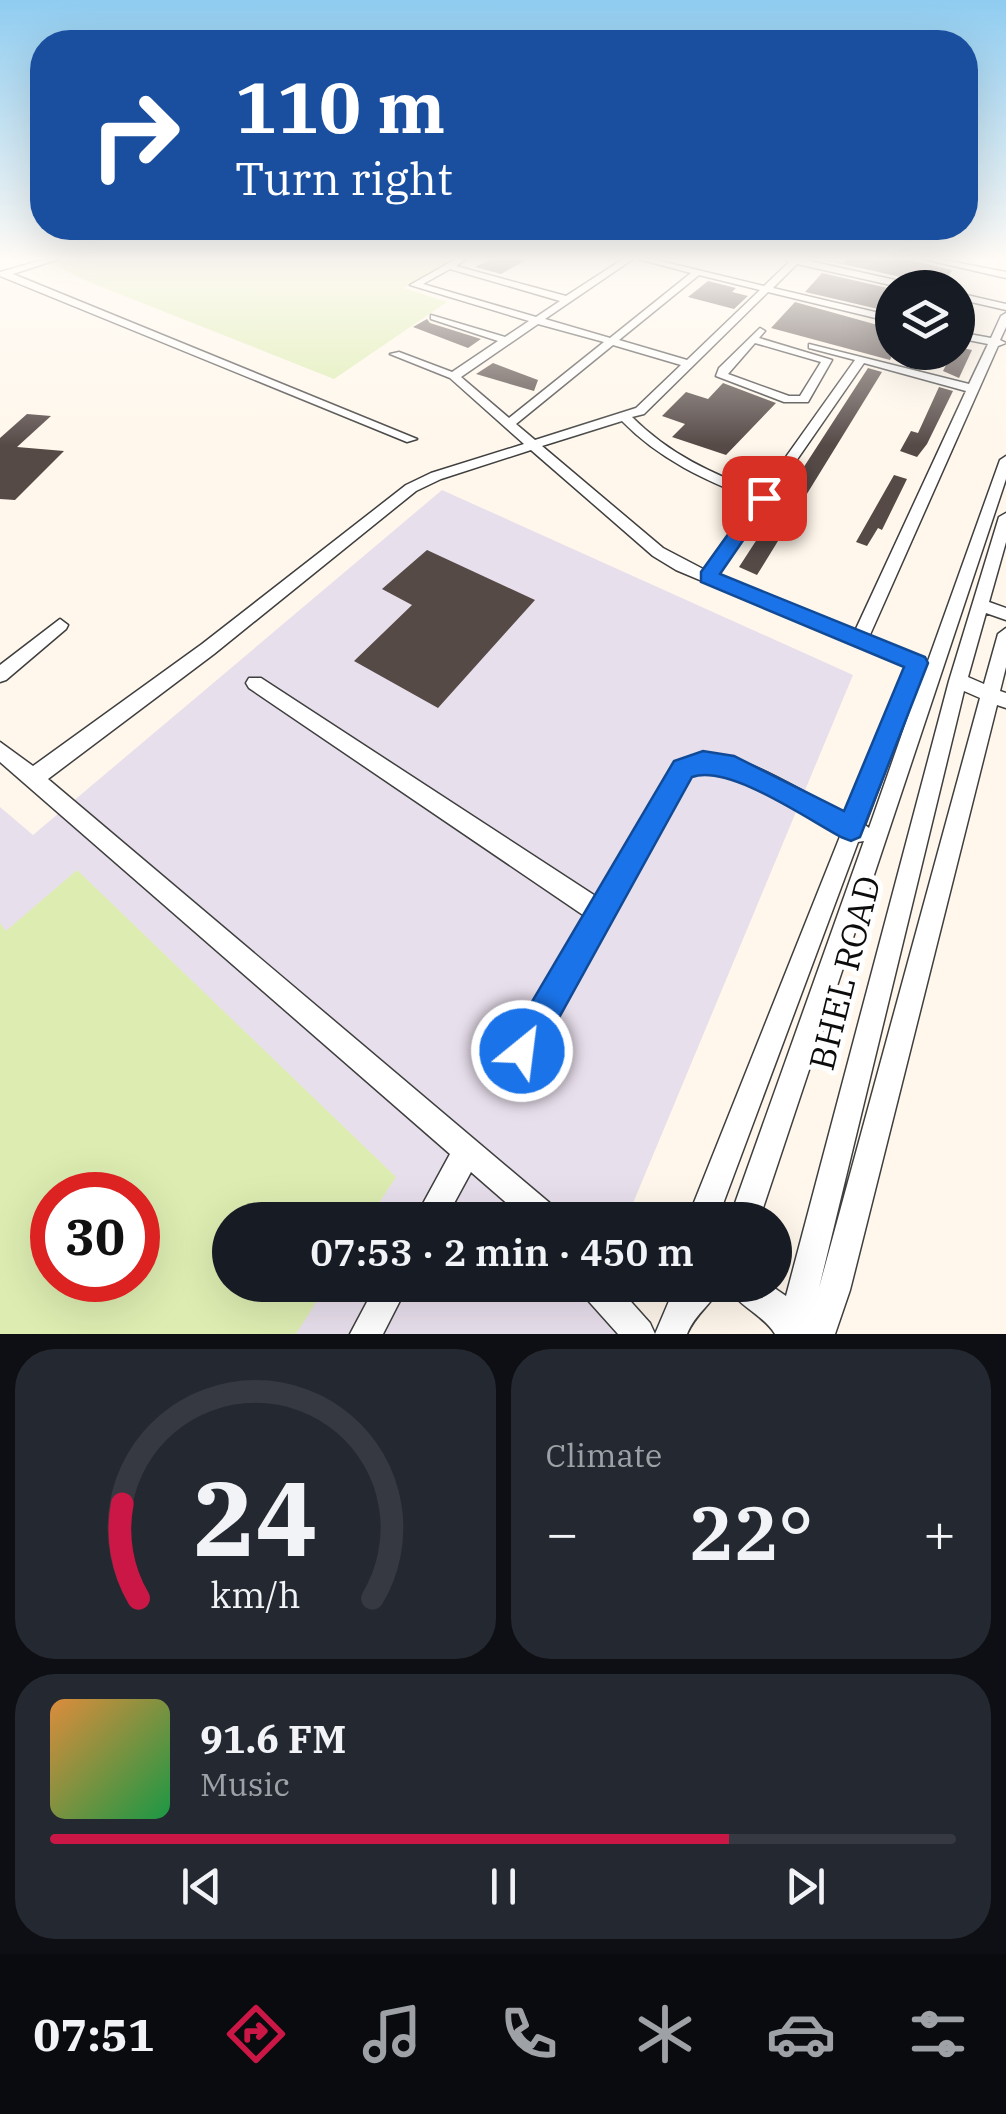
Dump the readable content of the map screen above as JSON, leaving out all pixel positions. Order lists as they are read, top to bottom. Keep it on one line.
{"streets":{"street":["BHEL ROAD"]},"page":{"turn":["110 m","Turn right"],"limit":"30","trip":"07:53 · 2 min · 450 m","tile":"Climate","heat":["−","22°","+"],"song":["91.6 FM","Music"],"tabs":"07:51","gauge":["24","km/h"]}}
